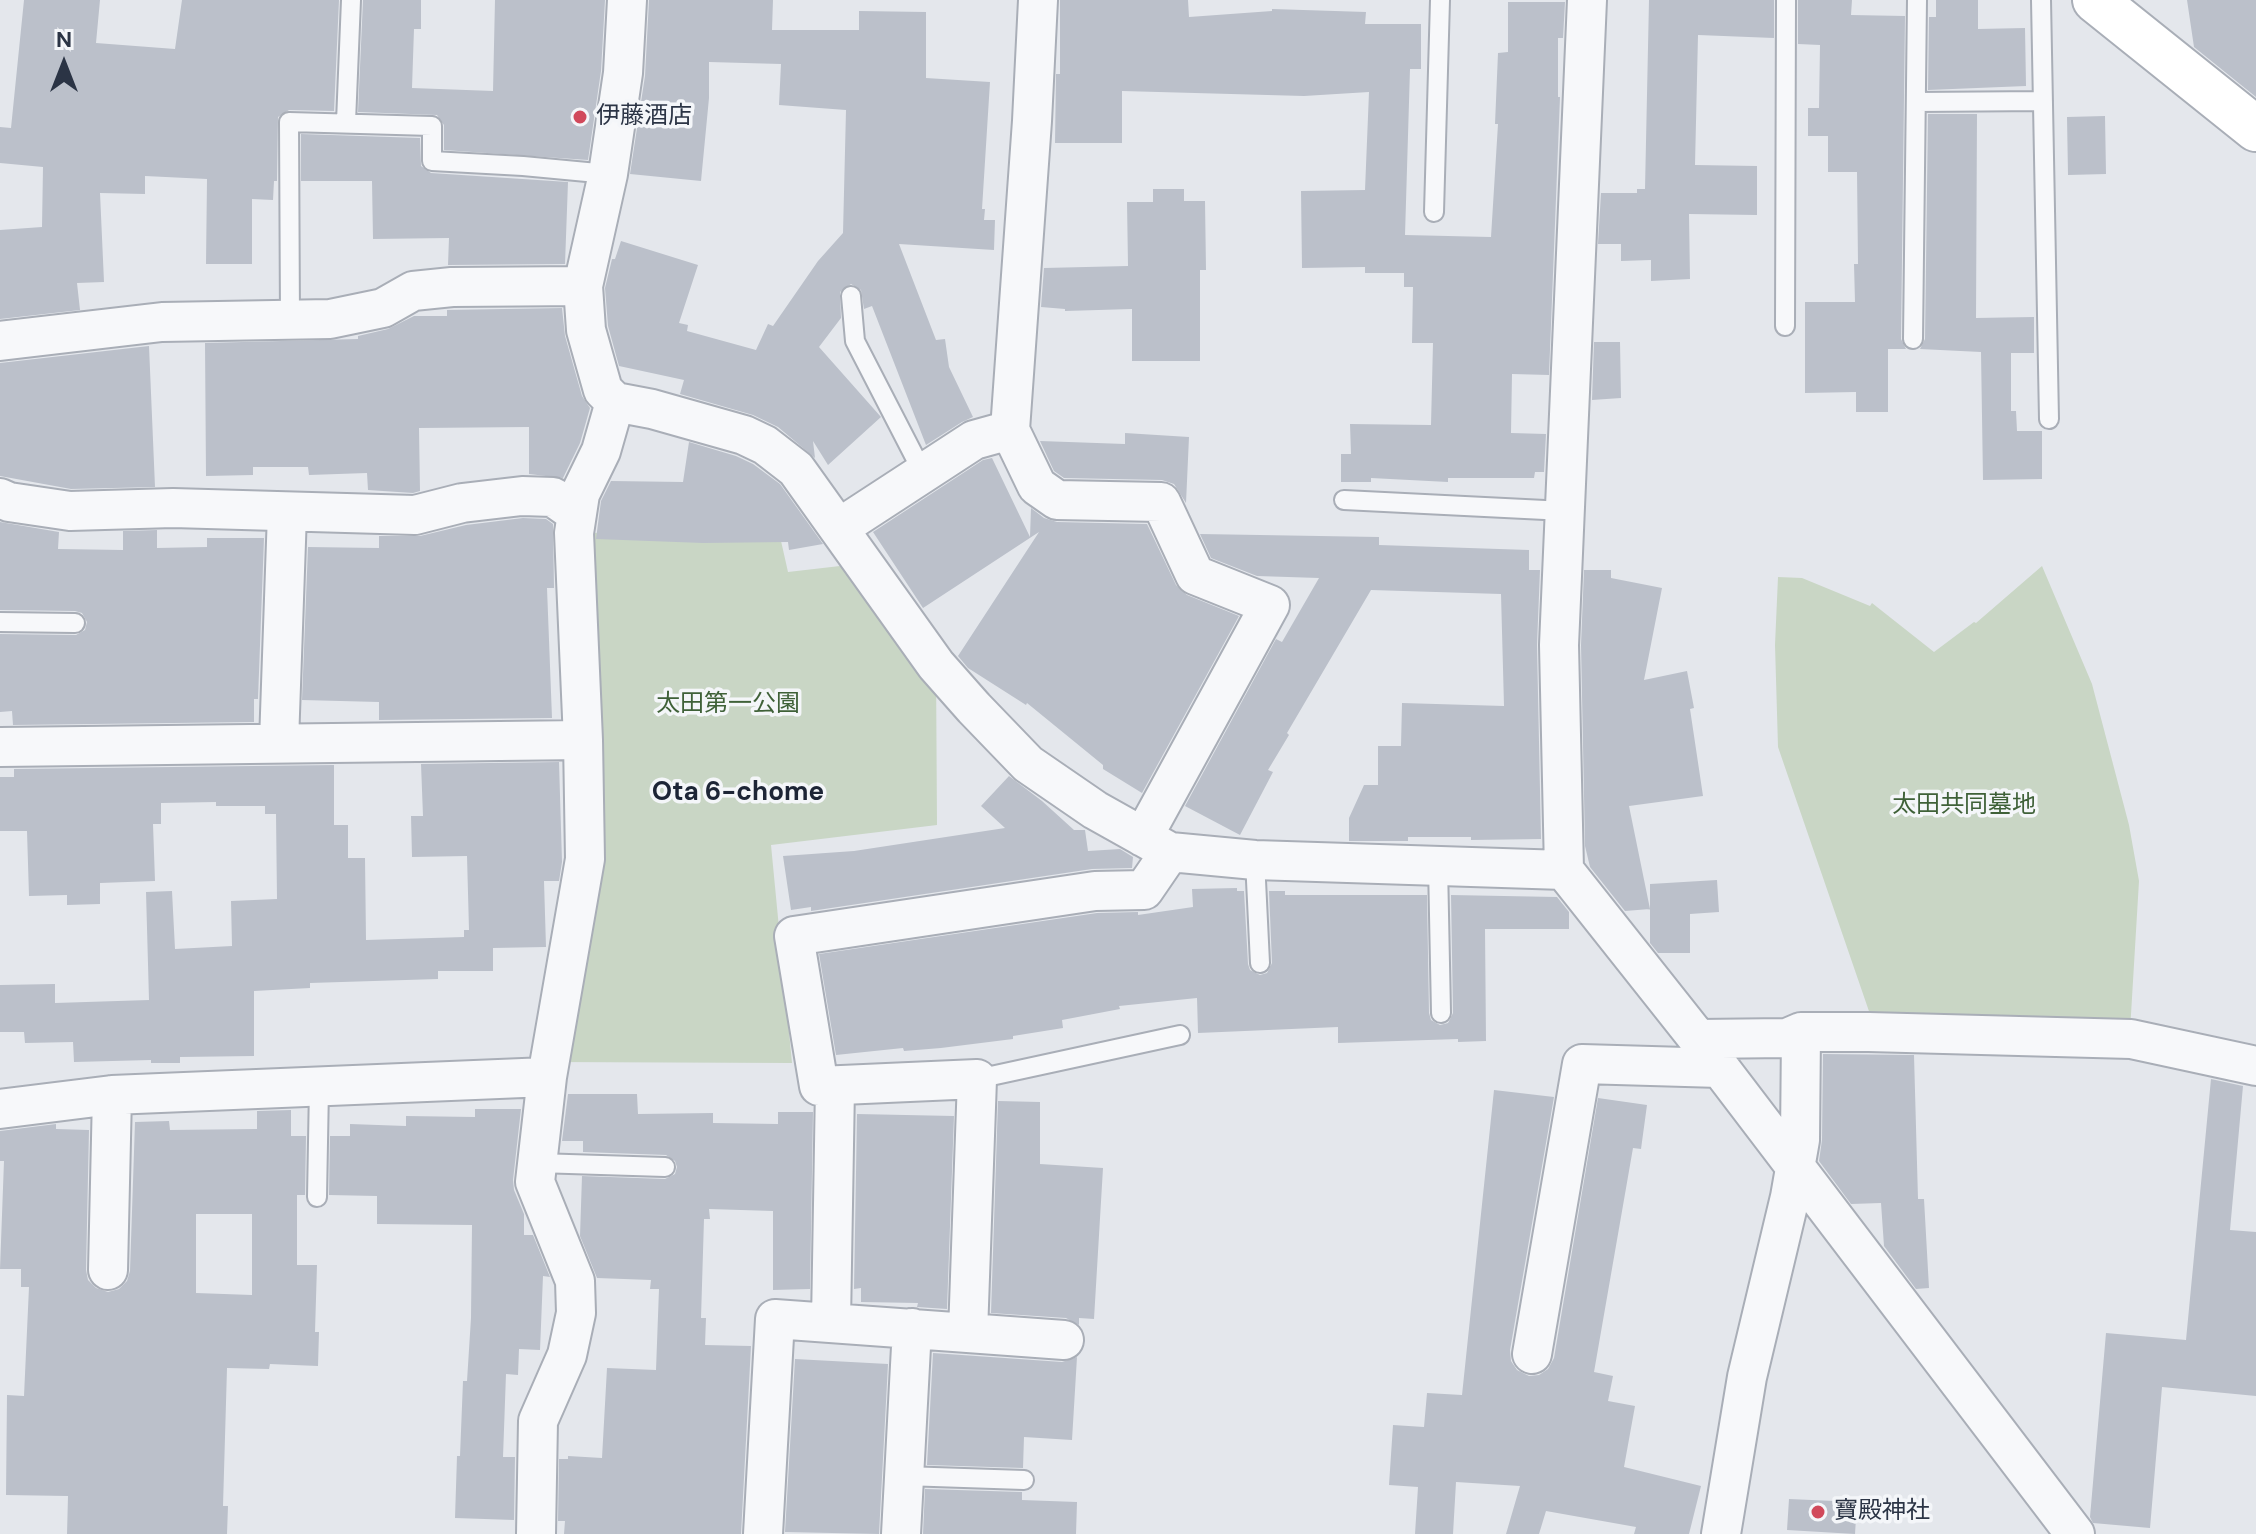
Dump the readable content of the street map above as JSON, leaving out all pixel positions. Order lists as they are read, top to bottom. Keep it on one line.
{"districts":["Ota 6-chome"],"parks":["太田第一公園","太田共同墓地"],"places":["伊藤酒店","寶殿神社"],"north":"top"}
